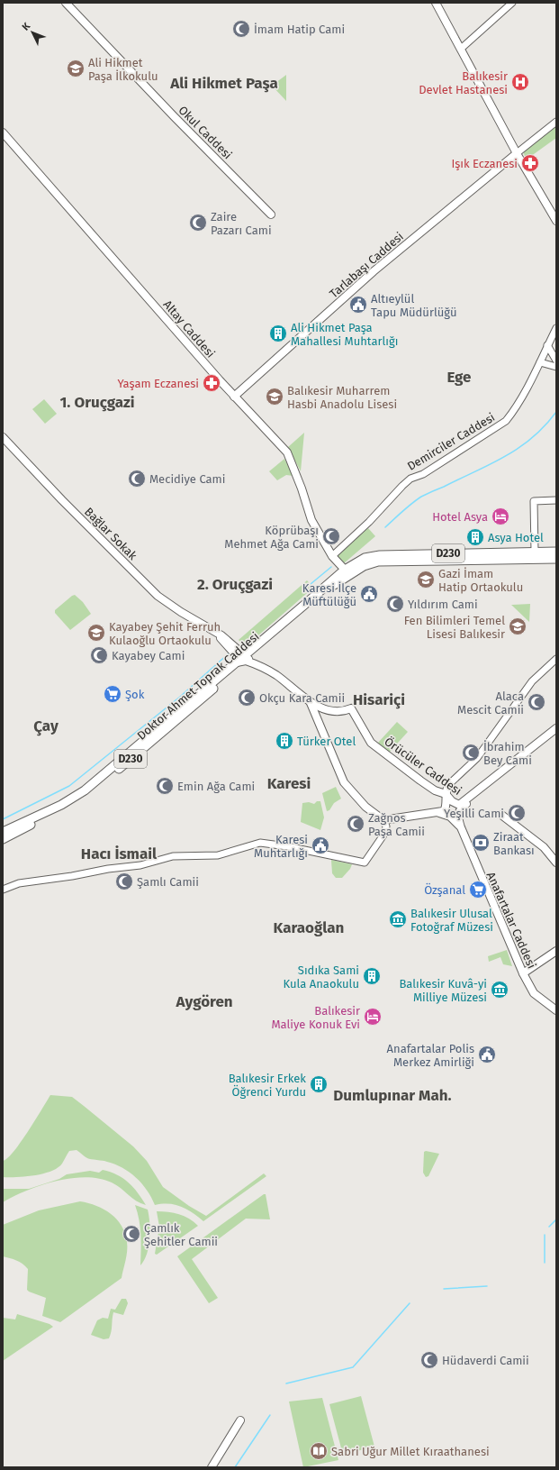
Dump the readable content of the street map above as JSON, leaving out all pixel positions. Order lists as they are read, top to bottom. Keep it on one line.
{"streets":{"highway":["D230","Doktor Ahmet Toprak Caddesi"],"main road":["Okul Caddesi","Tarlabaşı Caddesi","Altay Caddesi","Bağlar Sokak","Örücüler Caddesi","Anafartalar Caddesi"],"street":["Demirciler Caddesi"]},"crossings":[["Tarlabaşı Caddesi","Altay Caddesi"],["Altay Caddesi","Demirciler Caddesi"],["Altay Caddesi","D230"],["Altay Caddesi","Doktor Ahmet Toprak Caddesi"],["Bağlar Sokak","Doktor Ahmet Toprak Caddesi"],["Bağlar Sokak","Örücüler Caddesi"],["D230","Doktor Ahmet Toprak Caddesi"]],"districts":["Ali Hikmet Paşa","Ege","1. Oruçgazi","2. Oruçgazi","Hisariçi","Çay","Karesi","Hacı İsmail","Karaoğlan","Aygören","Dumlupınar Mah."],"places":{"mosque":["İmam Hatip Cami","Zaire Pazarı Cami","Mecidiye Cami","Köprübaşı Mehmet Ağa Cami","Yıldırım Cami","Kayabey Cami","Okçu Kara Camii","Alaca Mescit Camii","İbrahim Bey Cami","Emin Ağa Cami","Yeşilli Cami","Zağnos Paşa Camii","Şamlı Camii","Çamlık Şehitler Camii","Hüdaverdi Camii"],"school or university":["Ali Hikmet Paşa İlkokulu","Balıkesir Muharrem Hasbi Anadolu Lisesi","Gazi İmam Hatip Ortaokulu","Fen Bilimleri Temel Lisesi Balıkesir","Kayabey Şehit Ferruh Kulaoğlu Ortaokulu"],"hospital":["Balıkesir Devlet Hastanesi"],"pharmacy":["Işık Eczanesi","Yaşam Eczanesi"],"public building":["Altıeylül Tapu Müdürlüğü","Karesi İlçe Müftülüğü","Karesi Muhtarlığı","Anafartalar Polis Merkez Amirliği"],"building":["Ali Hikmet Paşa Mahallesi Muhtarlığı","Asya Hotel","Türker Otel","Sıdıka Sami Kula Anaokulu","Balıkesir Erkek Öğrenci Yurdu"],"hotel":["Hotel Asya","Balıkesir Maliye Konuk Evi"],"supermarket":["Şok","Özşanal"],"bank":["Ziraat Bankası"],"museum":["Balıkesir Ulusal Fotoğraf Müzesi","Balıkesir Kuvâ-yi Milliye Müzesi"],"library":["Sabri Uğur Millet Kıraathanesi"]},"north":"top left"}
